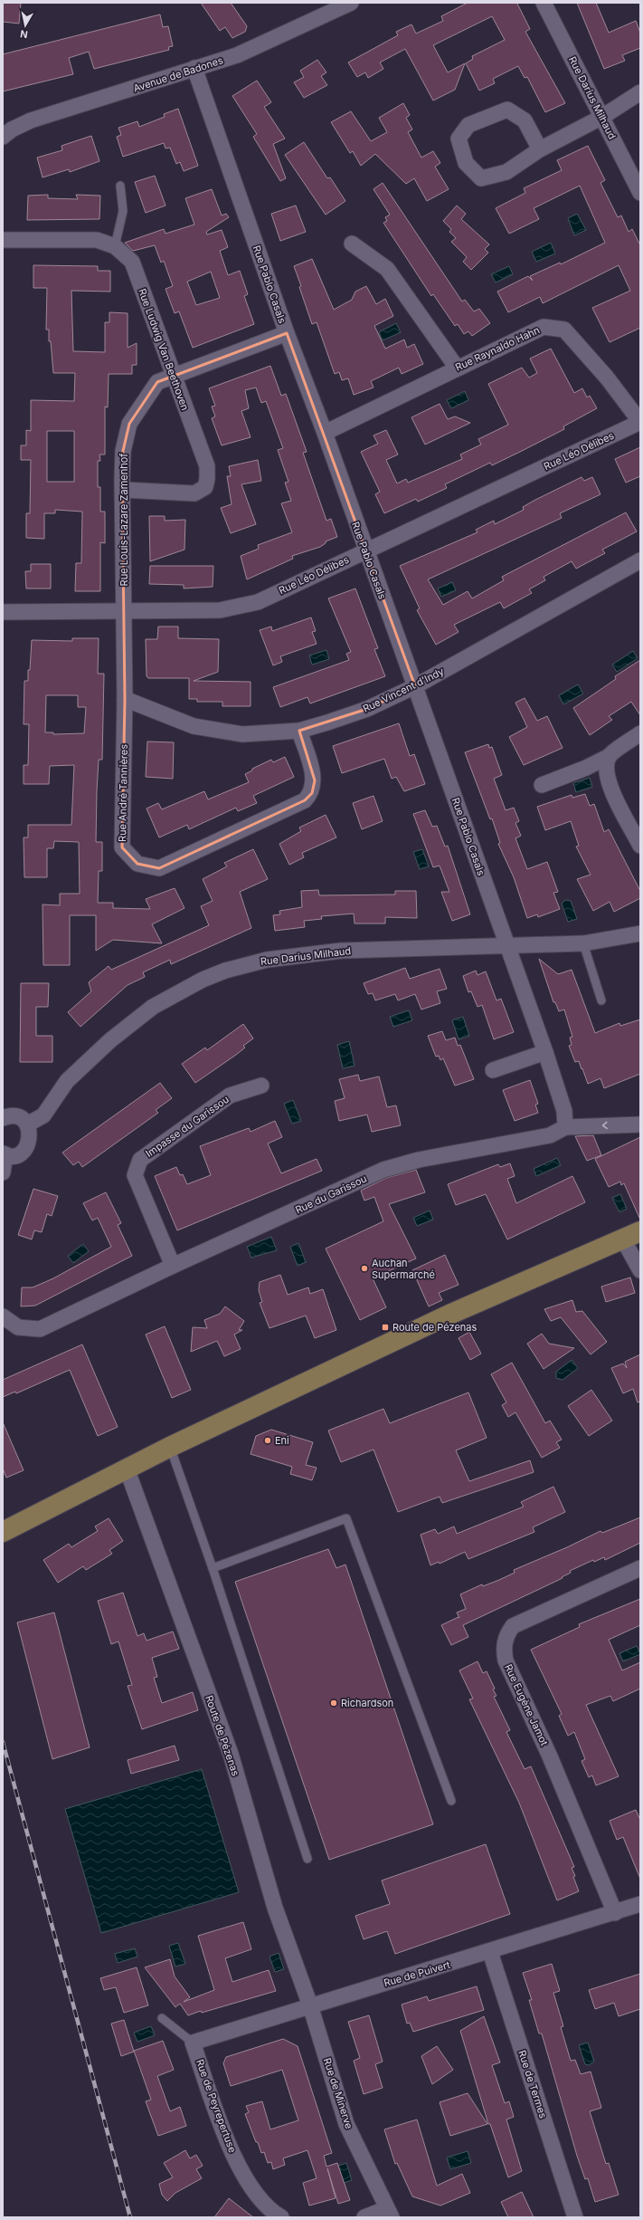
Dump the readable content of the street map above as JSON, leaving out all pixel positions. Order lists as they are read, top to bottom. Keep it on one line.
{"streets":{"street":["Avenue de Badones","Rue Darius Milhaud","Rue Pablo Casals","Rue Raynaldo Hahn","Rue Ludwig Van Beethoven","Rue Léo Délibes","Rue Louis-Lazare Zamenhof","Rue Vincent d'Indy","Rue André Tannières","Impasse du Garissou","Rue du Garissou","Rue Eugène Jamot","Route de Pézenas","Rue de Puivert","Rue de Termes","Rue de Minerve","Rue de Peyrepertuse"]},"crossings":[["Avenue de Badones","Rue Pablo Casals"],["Rue Darius Milhaud","Rue Pablo Casals"],["Rue Pablo Casals","Rue Raynaldo Hahn"],["Rue Pablo Casals","Rue Léo Délibes"],["Rue Pablo Casals","Rue Louis-Lazare Zamenhof"],["Rue Pablo Casals","Rue Vincent d'Indy"],["Rue Pablo Casals","Rue du Garissou"],["Rue Raynaldo Hahn","Rue Léo Délibes"],["Rue Ludwig Van Beethoven","Rue Louis-Lazare Zamenhof"],["Rue Léo Délibes","Rue Louis-Lazare Zamenhof"],["Rue Léo Délibes","Rue André Tannières"],["Rue Louis-Lazare Zamenhof","Rue André Tannières"],["Rue Vincent d'Indy","Rue André Tannières"],["Impasse du Garissou","Rue du Garissou"],["Rue Eugène Jamot","Rue de Puivert"],["Route de Pézenas","Rue de Puivert"],["Route de Pézenas","Rue de Minerve"],["Rue de Puivert","Rue de Termes"],["Rue de Puivert","Rue de Minerve"],["Rue de Puivert","Rue de Peyrepertuse"]],"places":{"other":["Auchan Supermarché","Eni","Richardson"],"transit":["Route de Pézenas"]},"north":"bottom"}
